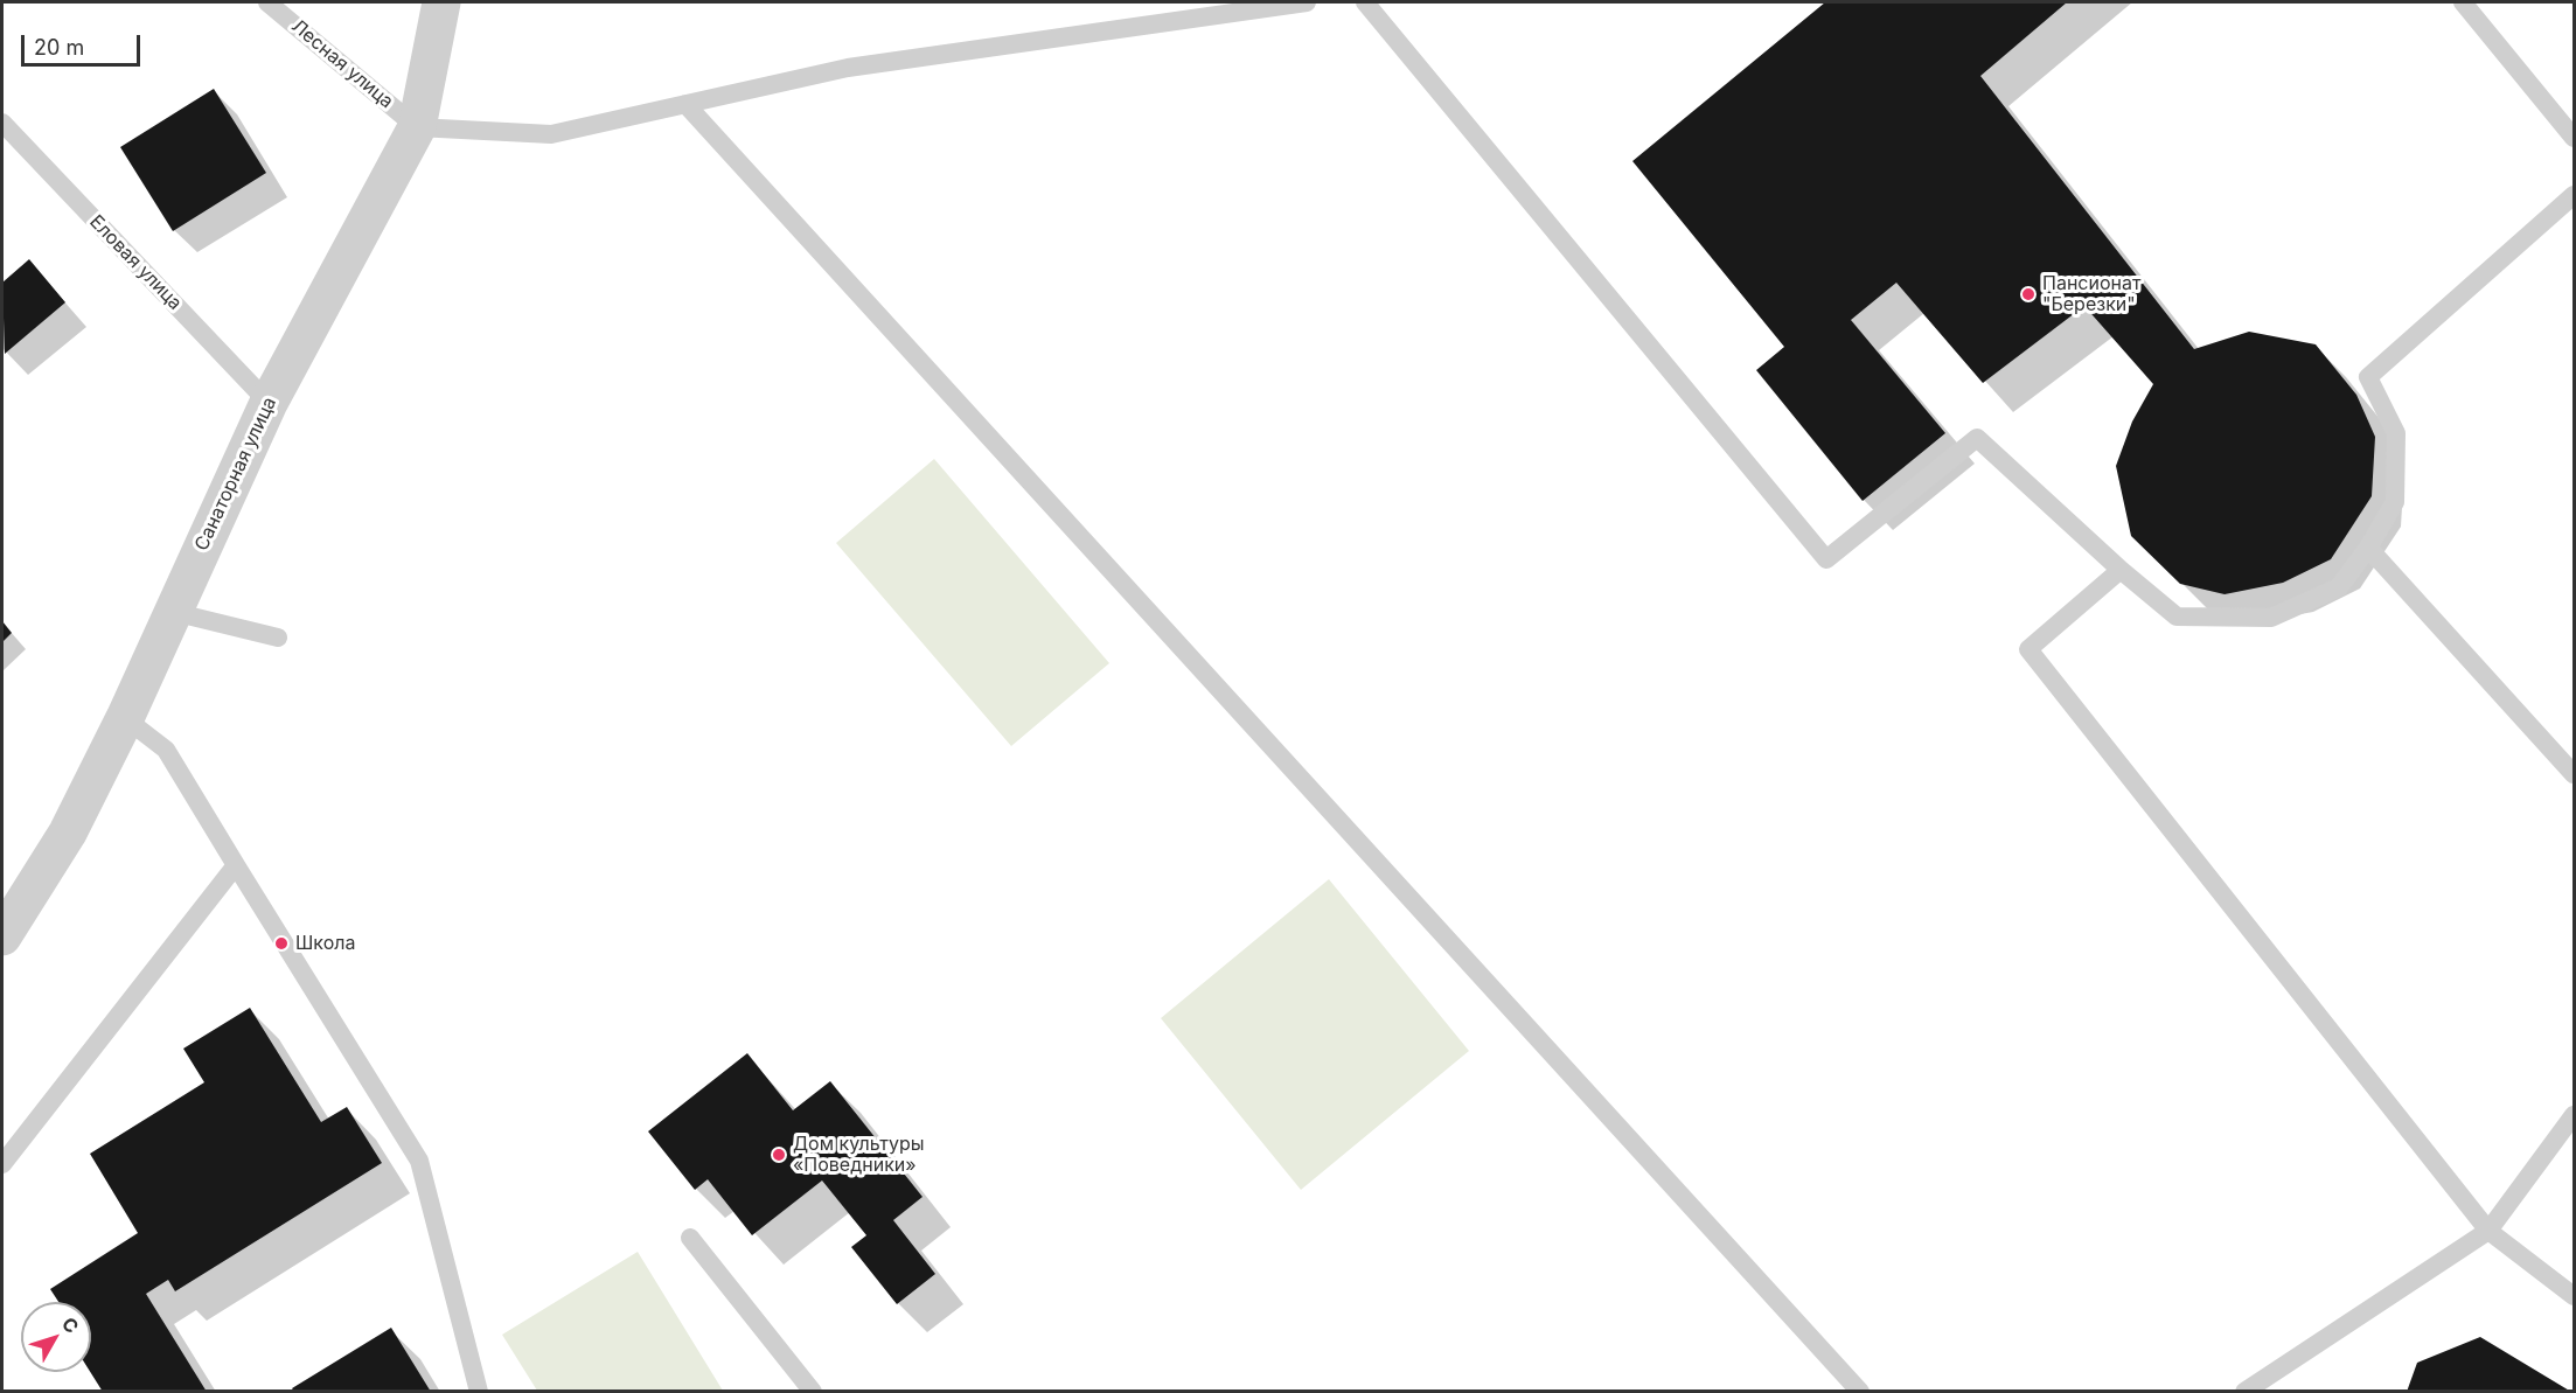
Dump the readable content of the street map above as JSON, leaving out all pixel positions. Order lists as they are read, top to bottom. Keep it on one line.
{"streets":{"street":["Санаторная улица"],"lane":["Лесная улица","Еловая улица"]},"crossings":[["Лесная улица","Санаторная улица"],["Еловая улица","Санаторная улица"]],"places":["Пансионат \"Березки\"","Школа","Дом культуры «Поведники»"],"scale_bar":"20 m","north":"top right"}
